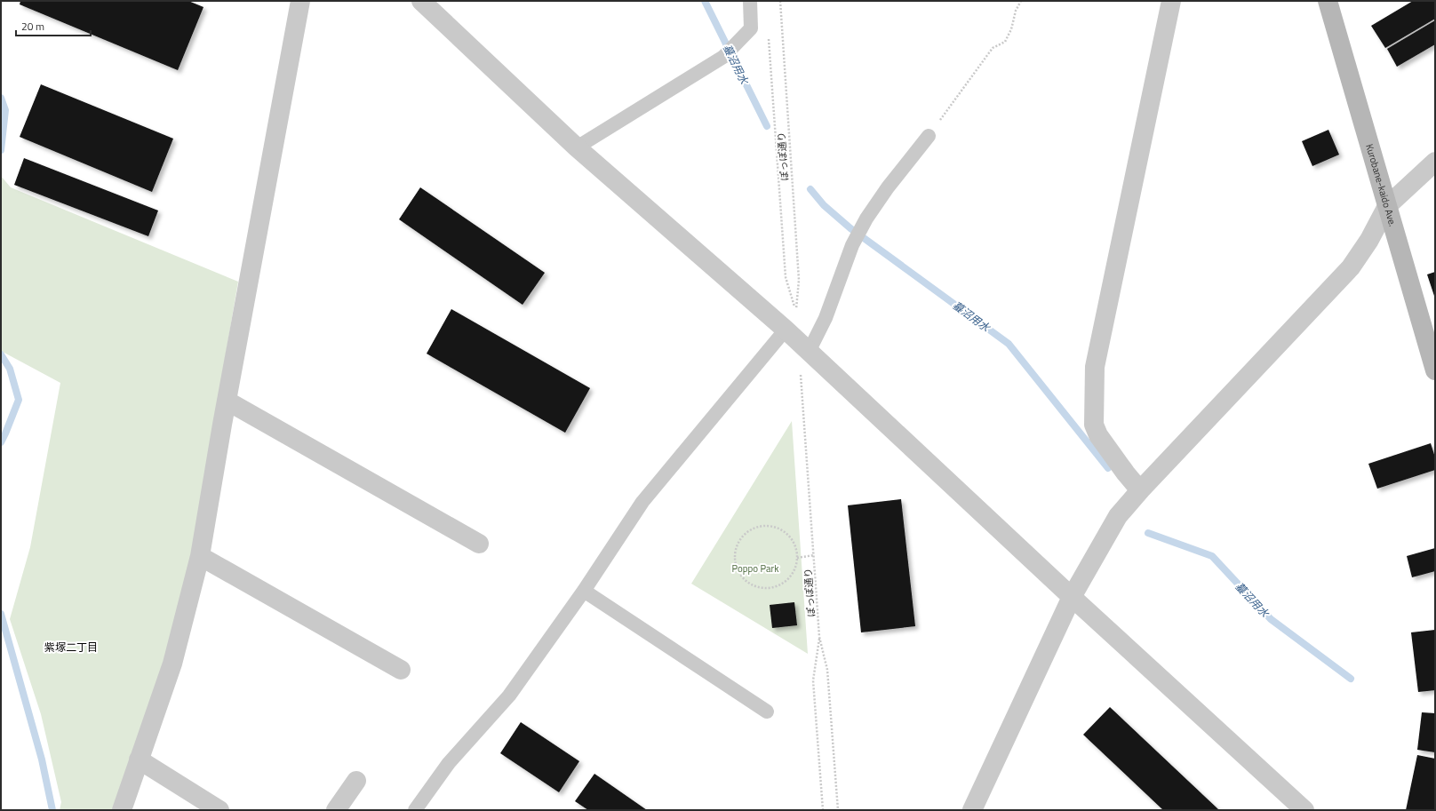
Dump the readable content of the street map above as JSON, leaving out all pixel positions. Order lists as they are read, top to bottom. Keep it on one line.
{"streets":{"street":["Kurobane-kaido Ave."],"path":["ぽっぽ通り"]},"districts":["紫塚二丁目"],"water":["蟇沼用水"],"parks":["Poppo Park"],"scale_bar":"20 m"}
